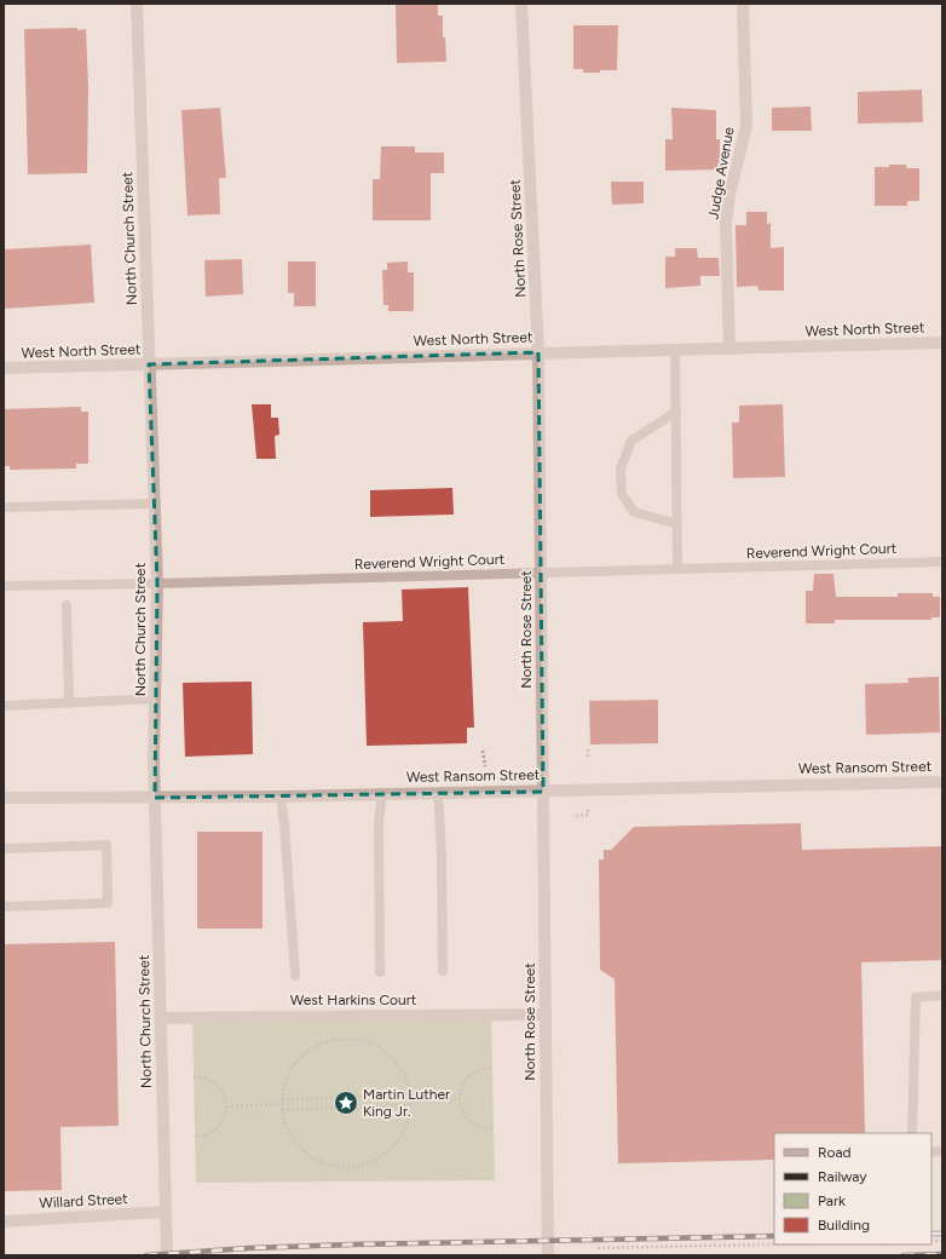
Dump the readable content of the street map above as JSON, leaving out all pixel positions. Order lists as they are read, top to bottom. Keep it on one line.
{"streets":{"street":["Judge Avenue","North Church Street","North Rose Street","West North Street","West Ransom Street","West Harkins Court","Willard Street"],"lane":["Reverend Wright Court"]},"crossings":[["Judge Avenue","West North Street"],["North Church Street","West North Street"],["North Church Street","Reverend Wright Court"],["North Church Street","West Ransom Street"],["North Church Street","West Harkins Court"],["North Church Street","Willard Street"],["North Rose Street","West North Street"],["North Rose Street","Reverend Wright Court"],["North Rose Street","West Ransom Street"],["North Rose Street","West Harkins Court"]],"places":{"place":["Martin Luther King Jr."]},"legend":["Road","Railway","Park","Building"]}
